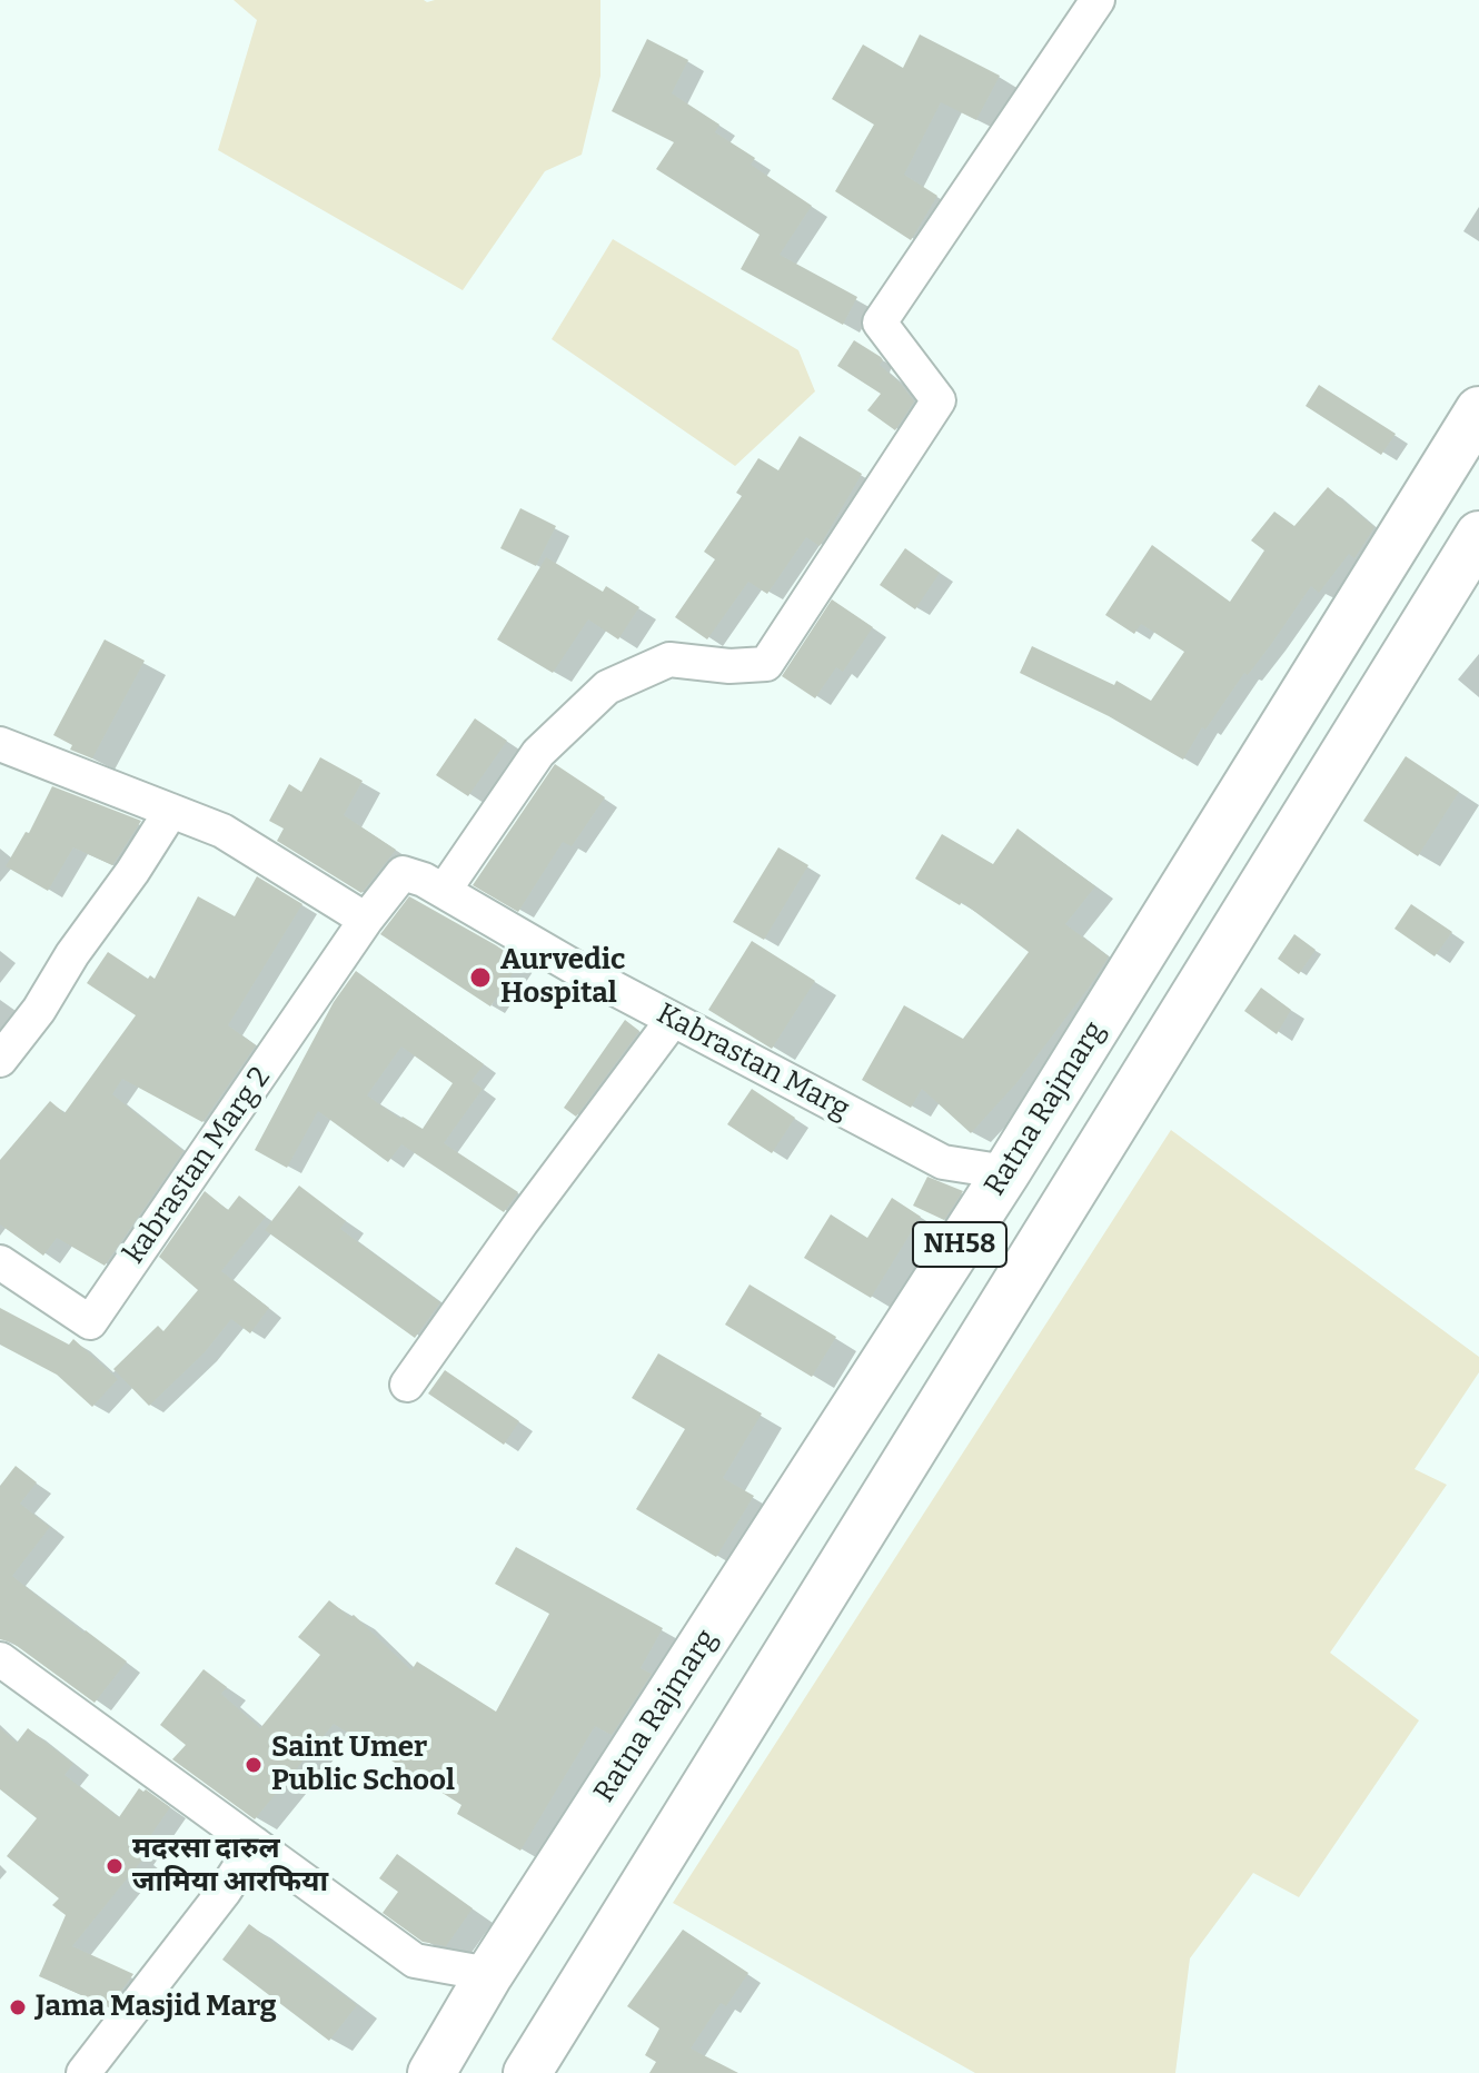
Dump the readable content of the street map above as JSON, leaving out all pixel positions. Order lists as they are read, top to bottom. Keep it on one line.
{"streets":{"highway":["Ratna Rajmarg","NH58"],"street":["Kabrastan Marg","kabrastan Marg 2"]},"crossings":[["Kabrastan Marg","Ratna Rajmarg"],["Kabrastan Marg","kabrastan Marg 2"]],"places":["Aurvedic Hospital","Saint Umer Public School","मदरसा दारुल जामिया आरफिया","Jama Masjid Marg"]}
